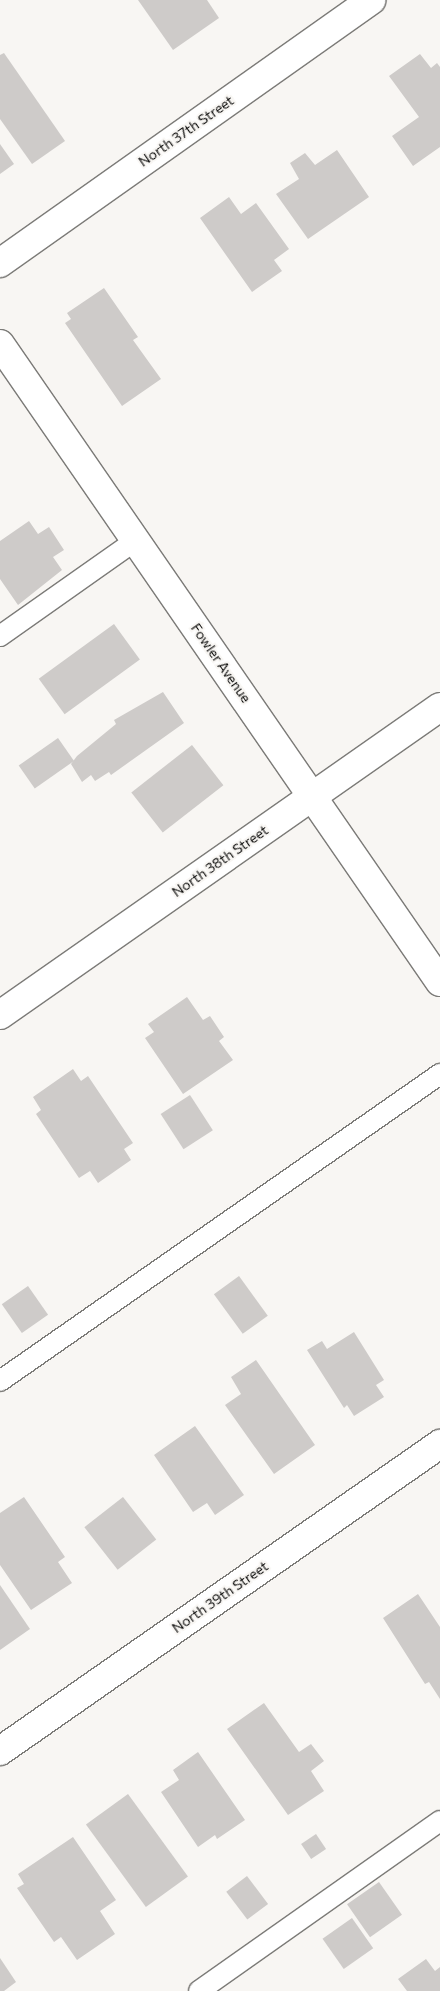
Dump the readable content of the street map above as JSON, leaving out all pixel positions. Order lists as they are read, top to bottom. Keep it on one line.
{"streets":{"street":["North 37th Street","Fowler Avenue","North 38th Street","North 39th Street"]},"crossings":[["Fowler Avenue","North 38th Street"]]}
